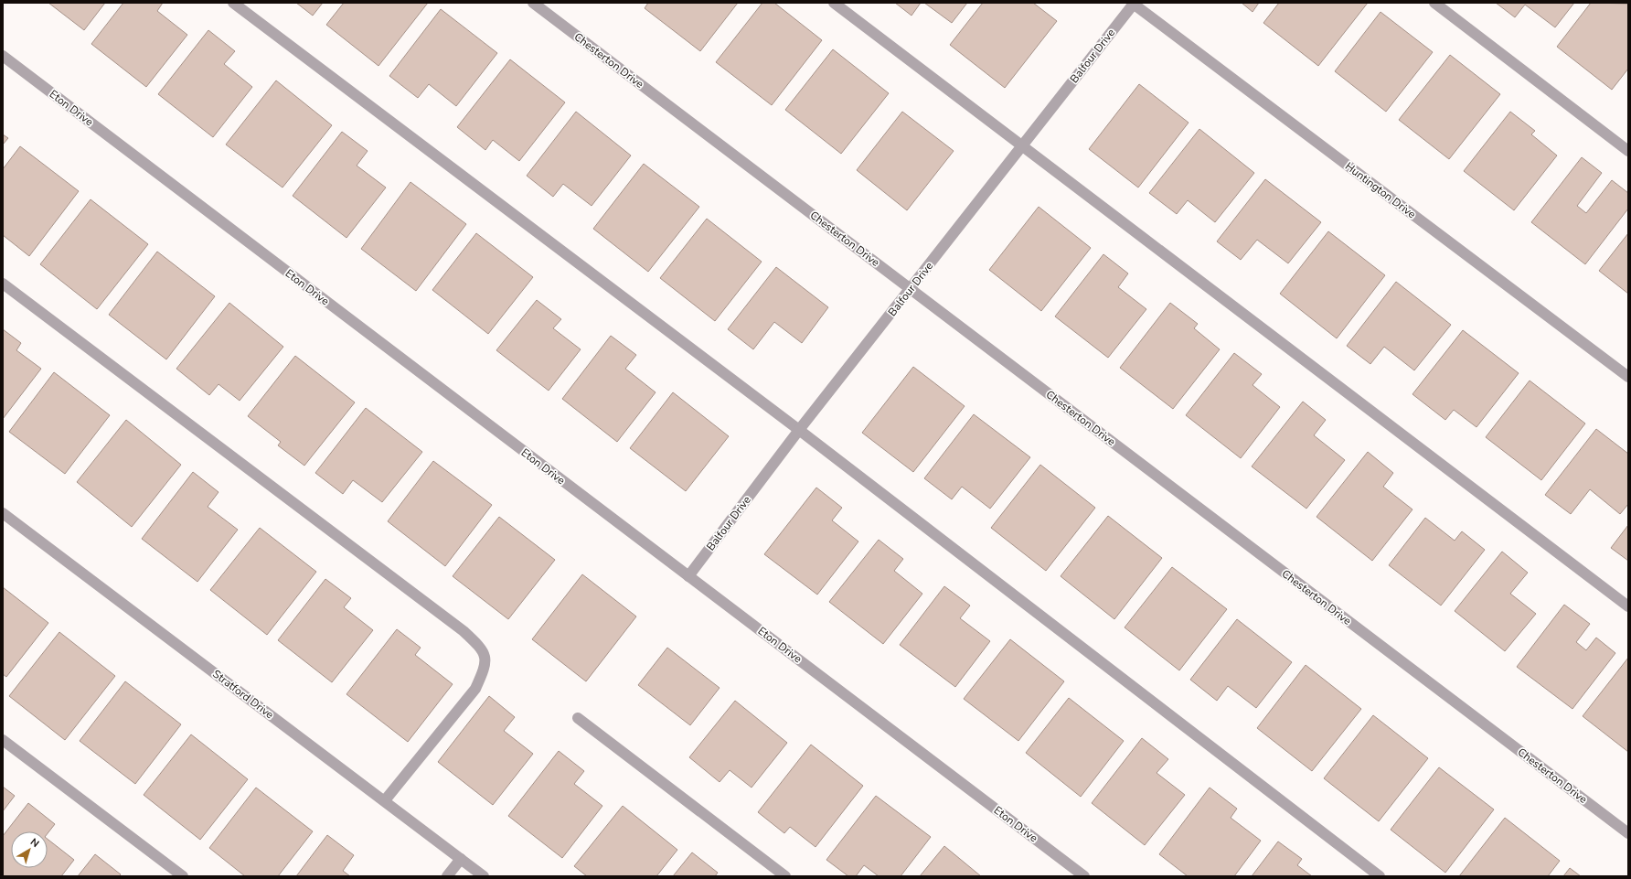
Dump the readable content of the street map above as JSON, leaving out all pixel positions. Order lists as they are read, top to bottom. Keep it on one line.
{"streets":{"street":["Balfour Drive","Chesterton Drive","Eton Drive","Huntington Drive","Stratford Drive"]},"crossings":[["Balfour Drive","Chesterton Drive"],["Balfour Drive","Eton Drive"],["Balfour Drive","Huntington Drive"]],"north":"top right"}
